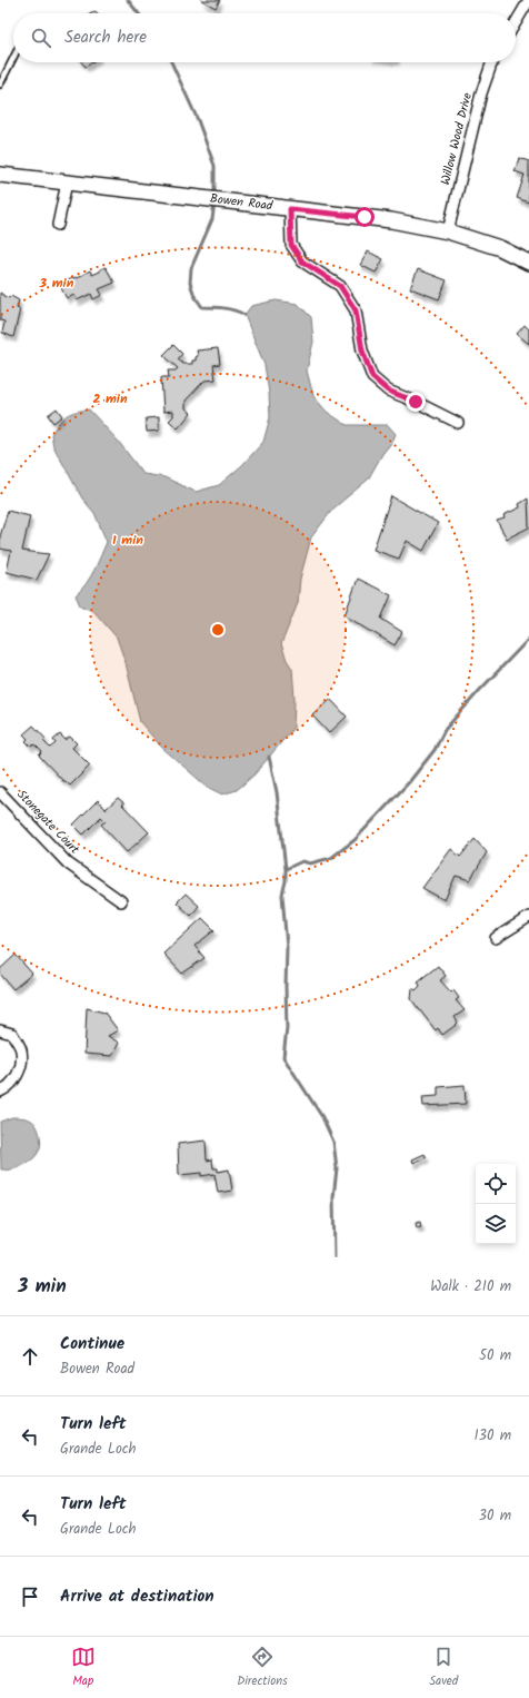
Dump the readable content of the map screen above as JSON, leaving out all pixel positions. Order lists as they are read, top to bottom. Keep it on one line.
{"streets":{"street":["Willow Wood Drive","Bowen Road","Stonegate Court"]},"crossings":[["Willow Wood Drive","Bowen Road"]],"page":{"search":"Search here","heading":["3 min","Walk · 210 m"],"list":[["Continue","Bowen Road","50 m"],["Turn left","Grande Loch","130 m"],["Turn left","Grande Loch","30 m"],"Arrive at destination"],"nav":["Map","Directions","Saved"]},"rings":["3 min","2 min","1 min"]}
